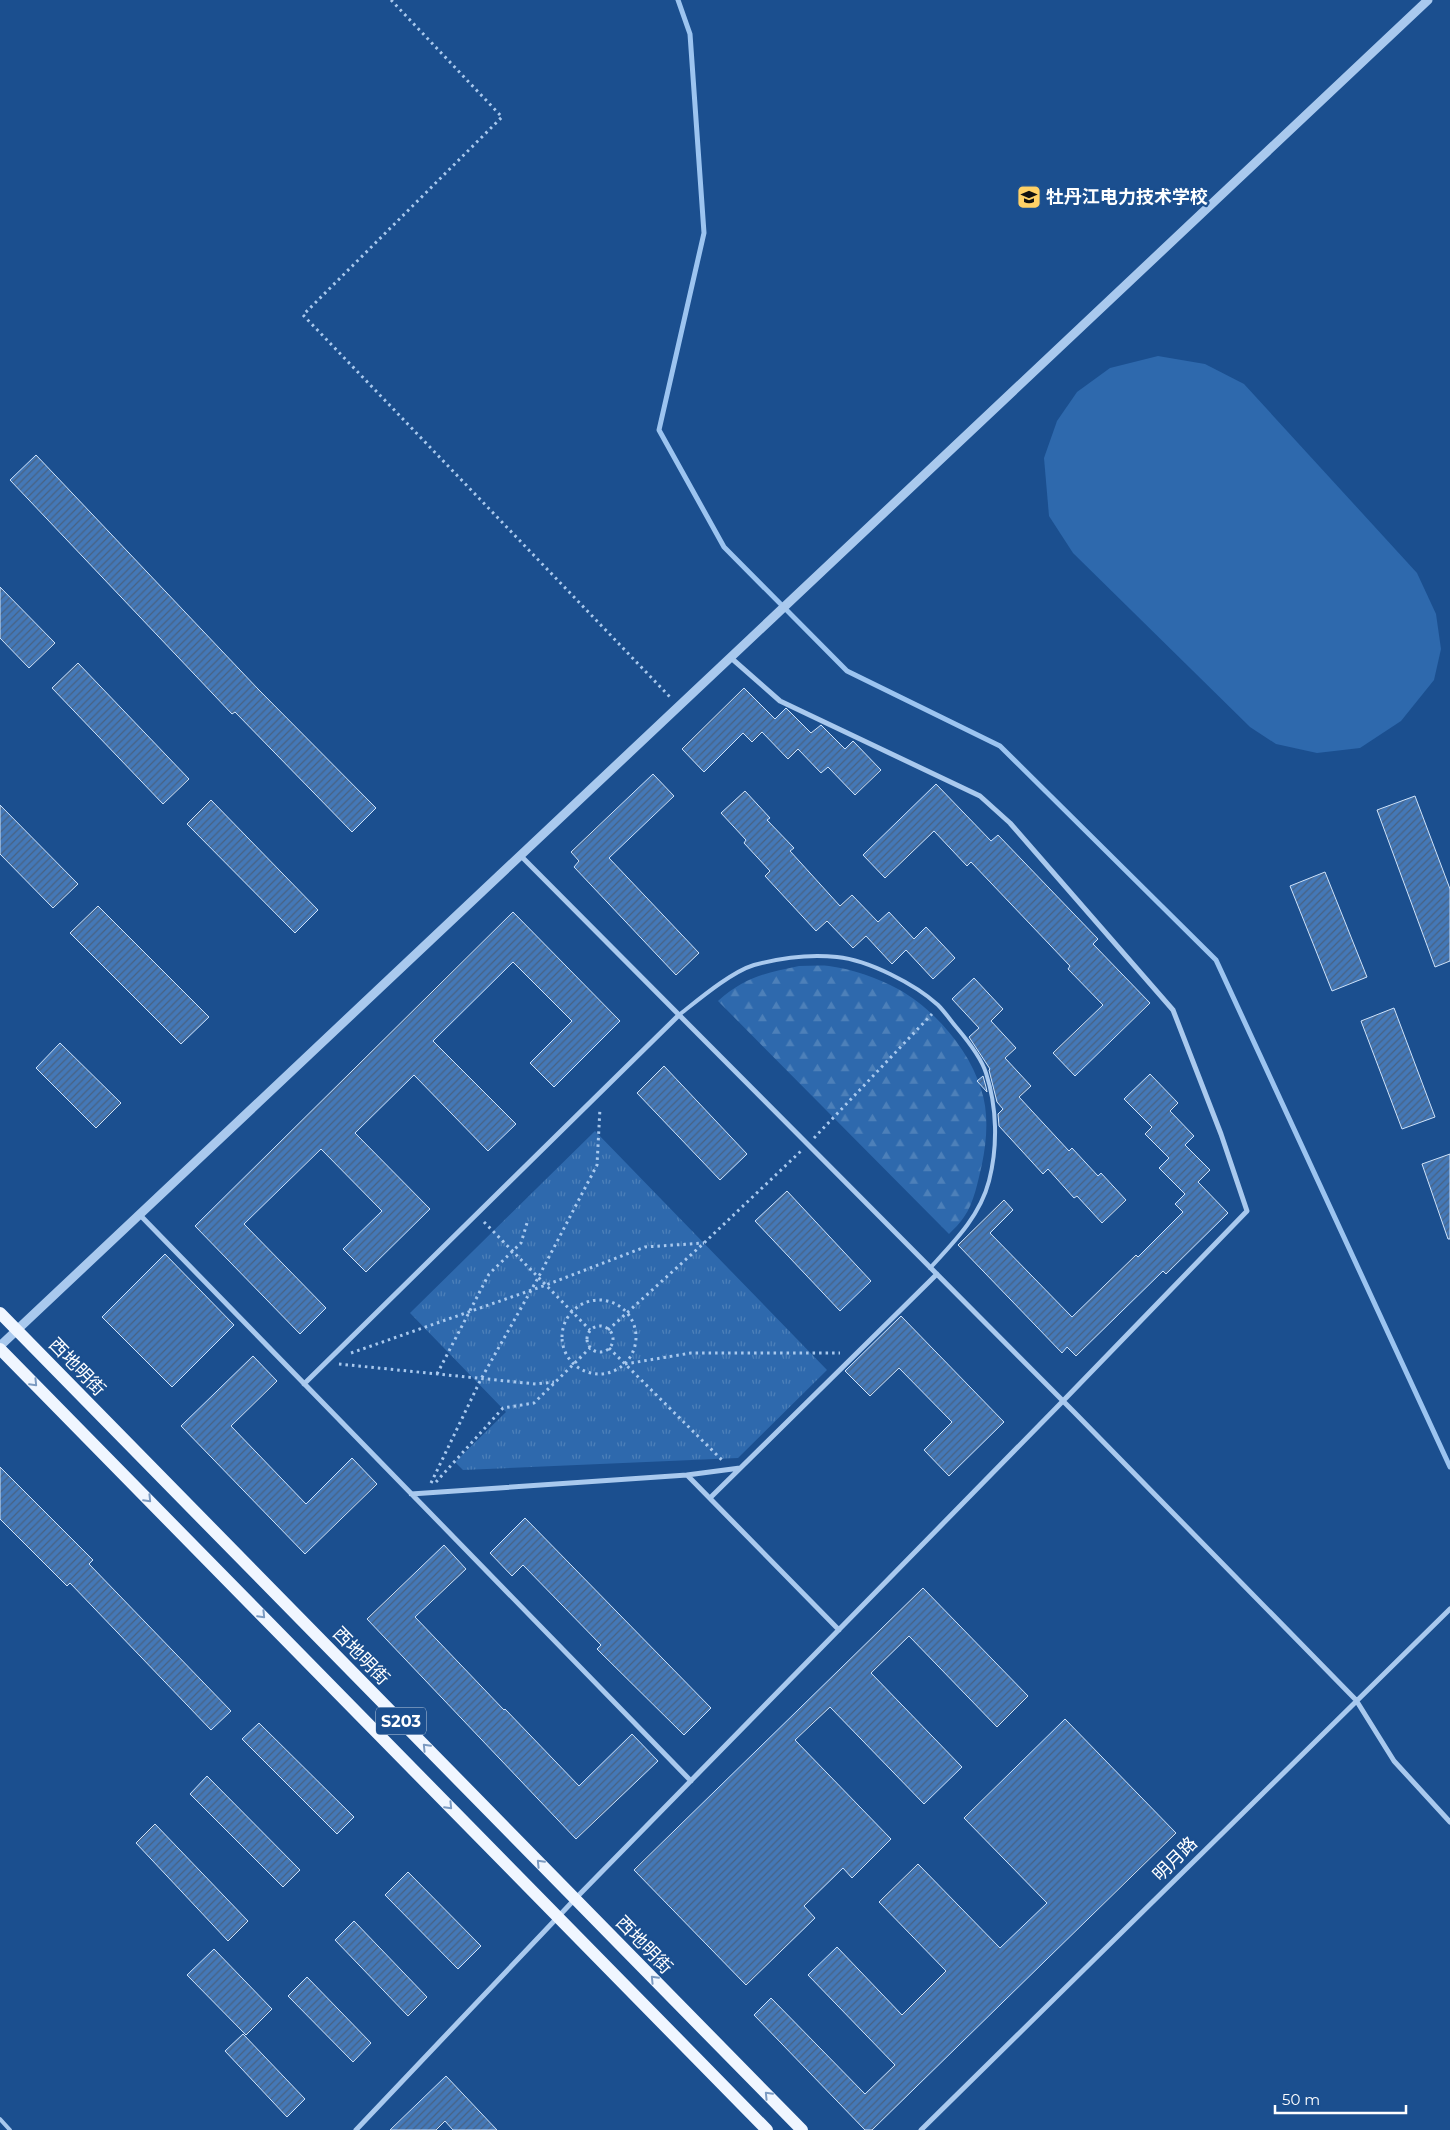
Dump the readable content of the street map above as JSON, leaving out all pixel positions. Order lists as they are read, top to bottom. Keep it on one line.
{"streets":{"main road":["西地明街","S203"],"street":["明月路"]},"places":{"school or university":["牡丹江电力技术学校"]},"scale_bar":"50 m"}
